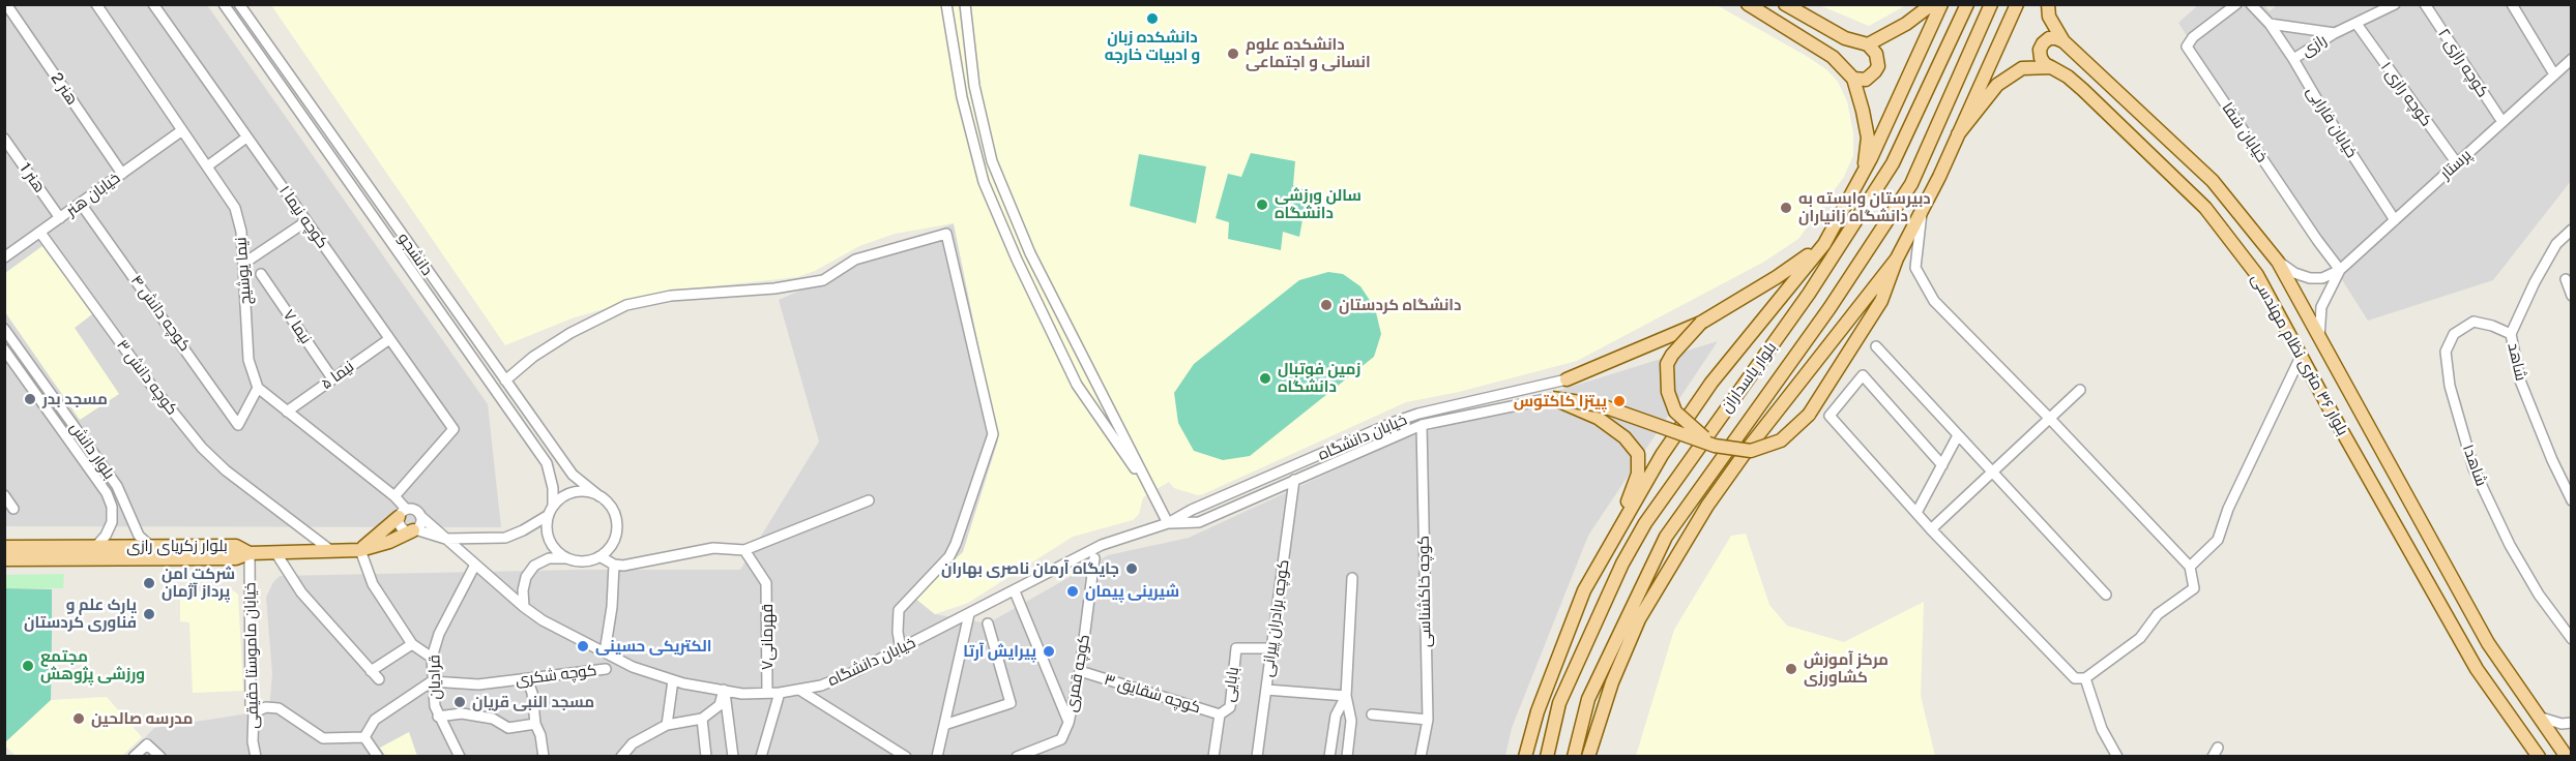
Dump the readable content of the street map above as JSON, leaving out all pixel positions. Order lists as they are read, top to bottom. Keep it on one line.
{"streets":{"main road":["بلوار ۳۶ متری نظام مهندسی","بلوار پاسداران","بلوار زکریای رازی"],"street":["رازی","کوچه رازی ۲","هنر 2","کوچه رازی ۱","خیابان فارابی","خیابان شفا","پرستار","هنر 1","خیابان هنر","کوچه نیما ۱","دانشجو","نیما یوشیج","کوچه دانش ۴","نیما ۷","شاهد","نیما ۵","کوچه دانش ۳","خیابان دانشگاه","بلوار دانش","شاهد۱","کوچه خاکشناسی","کوچه برادران پیرانی","قهرمانی۷","خیابان ماموستا حقیقی","کوچه قمری","کوچه شکری","قرادیان","بابایی","کوچه شقایق ۳"]},"crossings":[["رازی","کوچه رازی ۱"],["رازی","خیابان فارابی"],["کوچه رازی ۲","پرستار"],["هنر 2","خیابان هنر"],["کوچه رازی ۱","پرستار"],["خیابان فارابی","پرستار"],["خیابان شفا","پرستار"],["هنر 1","خیابان هنر"],["خیابان هنر","نیما یوشیج"],["خیابان هنر","کوچه دانش ۴"],["خیابان هنر","کوچه دانش ۳"],["کوچه نیما ۱","نیما ۵"],["نیما یوشیج","کوچه دانش ۴"],["نیما ۷","نیما ۵"],["شاهد","شاهد۱"],["خیابان دانشگاه","کوچه خاکشناسی"],["خیابان دانشگاه","کوچه برادران پیرانی"],["خیابان دانشگاه","قهرمانی۷"],["خیابان دانشگاه","قرادیان"],["بلوار دانش","بلوار زکریای رازی"],["بلوار زکریای رازی","خیابان ماموستا حقیقی"],["کوچه برادران پیرانی","بابایی"],["کوچه قمری","کوچه شقایق ۳"],["کوچه شکری","قرادیان"],["بابایی","کوچه شقایق ۳"]],"places":["دانشکده زبان و ادبیات خارجه","دانشکده علوم انسانی و اجتماعی","سالن ورزشی دانشگاه","دبیرستان وابسته به دانشگاه زانیاران","دانشگاه کردستان","زمین فوتبال دانشگاه","مسجد بدر","پیتزا کاکتوس","جایگاه آرمان ناصری بهاران","شرکت امن پرداز آژمان","شیرینی پیمان","پارک علم و فناوری کردستان","الکتریکی حسینی","پیرایش آرتا","مجتمع ورزشی پژوهش","مرکز آموزش کشاورزی","مسجد النبی قریان","مدرسه صالحین"]}
